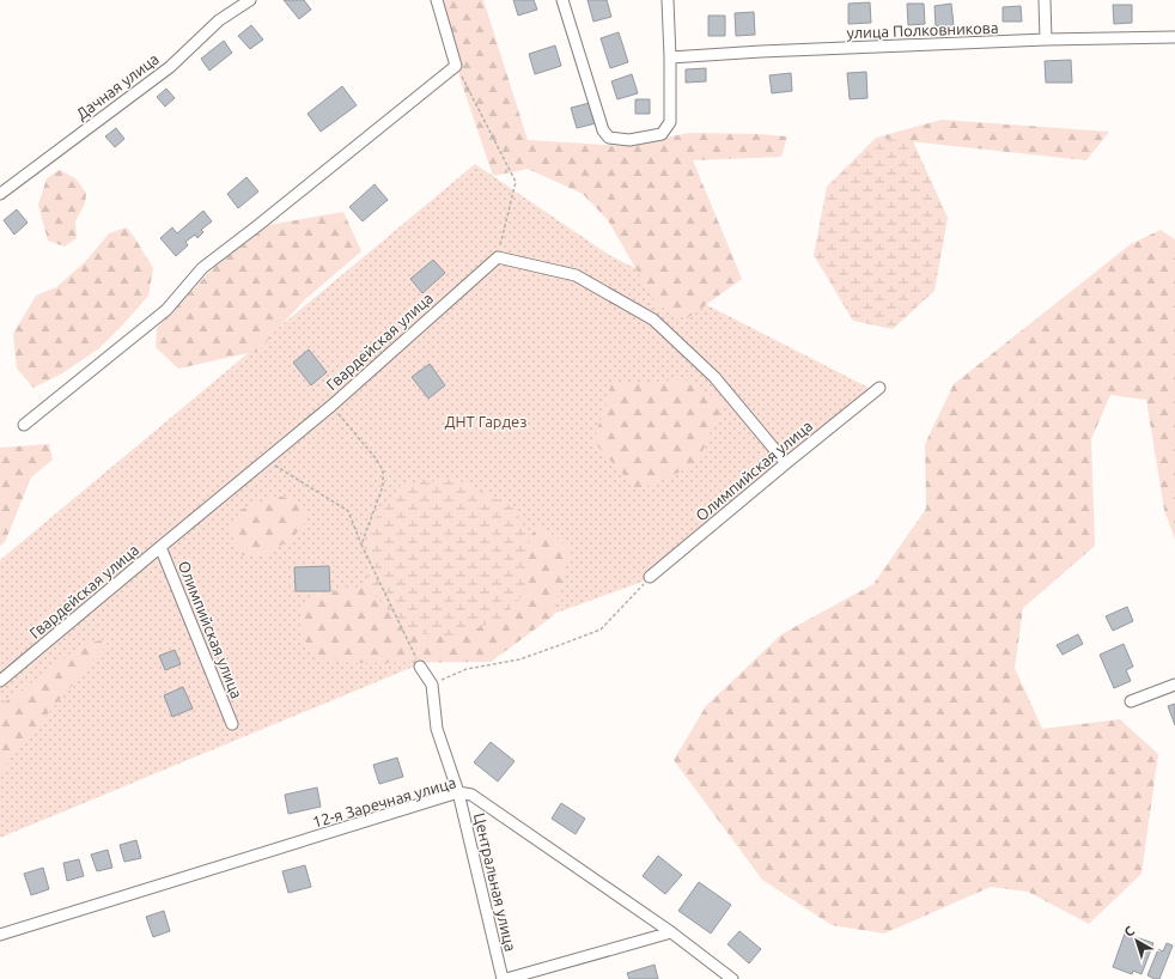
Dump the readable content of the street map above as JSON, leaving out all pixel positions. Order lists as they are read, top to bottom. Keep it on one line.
{"streets":{"street":["улица Полковникова","Дачная улица","Гвардейская улица","Олимпийская улица","12-я Заречная улица","Центральная улица"]},"crossings":[["Гвардейская улица","Олимпийская улица"],["12-я Заречная улица","Центральная улица"]],"parks":["ДНТ Гардез"],"north":"top left"}
